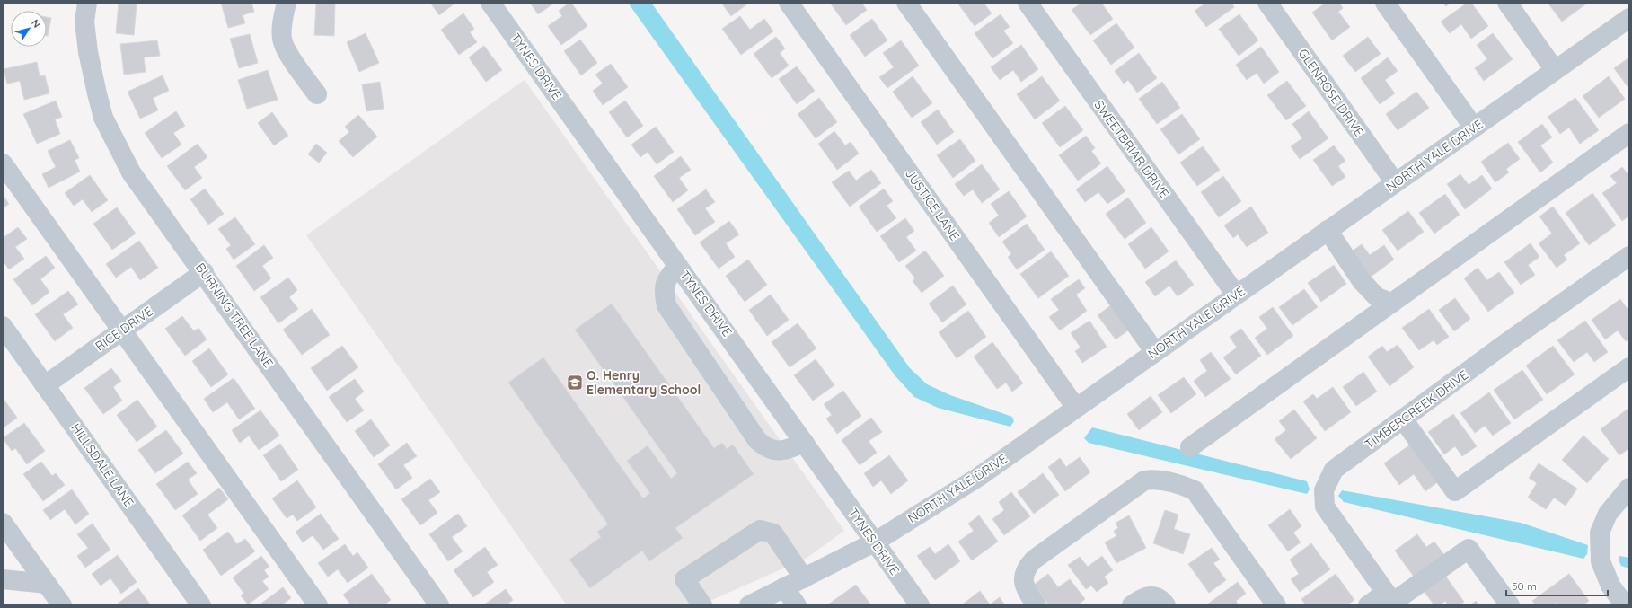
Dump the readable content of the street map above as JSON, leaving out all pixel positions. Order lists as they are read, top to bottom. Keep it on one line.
{"streets":{"street":["TYNES DRIVE","GLENROSE DRIVE","SWEETBRIAR DRIVE","NORTH YALE DRIVE","JUSTICE LANE","BURNING TREE LANE","RICE DRIVE","TIMBERCREEK DRIVE","HILLSDALE LANE"]},"crossings":[["TYNES DRIVE","NORTH YALE DRIVE"],["GLENROSE DRIVE","NORTH YALE DRIVE"],["SWEETBRIAR DRIVE","NORTH YALE DRIVE"],["NORTH YALE DRIVE","JUSTICE LANE"],["BURNING TREE LANE","RICE DRIVE"],["RICE DRIVE","HILLSDALE LANE"]],"places":{"school or university":["O. Henry Elementary School"]},"scale_bar":"50 m","north":"top right"}
